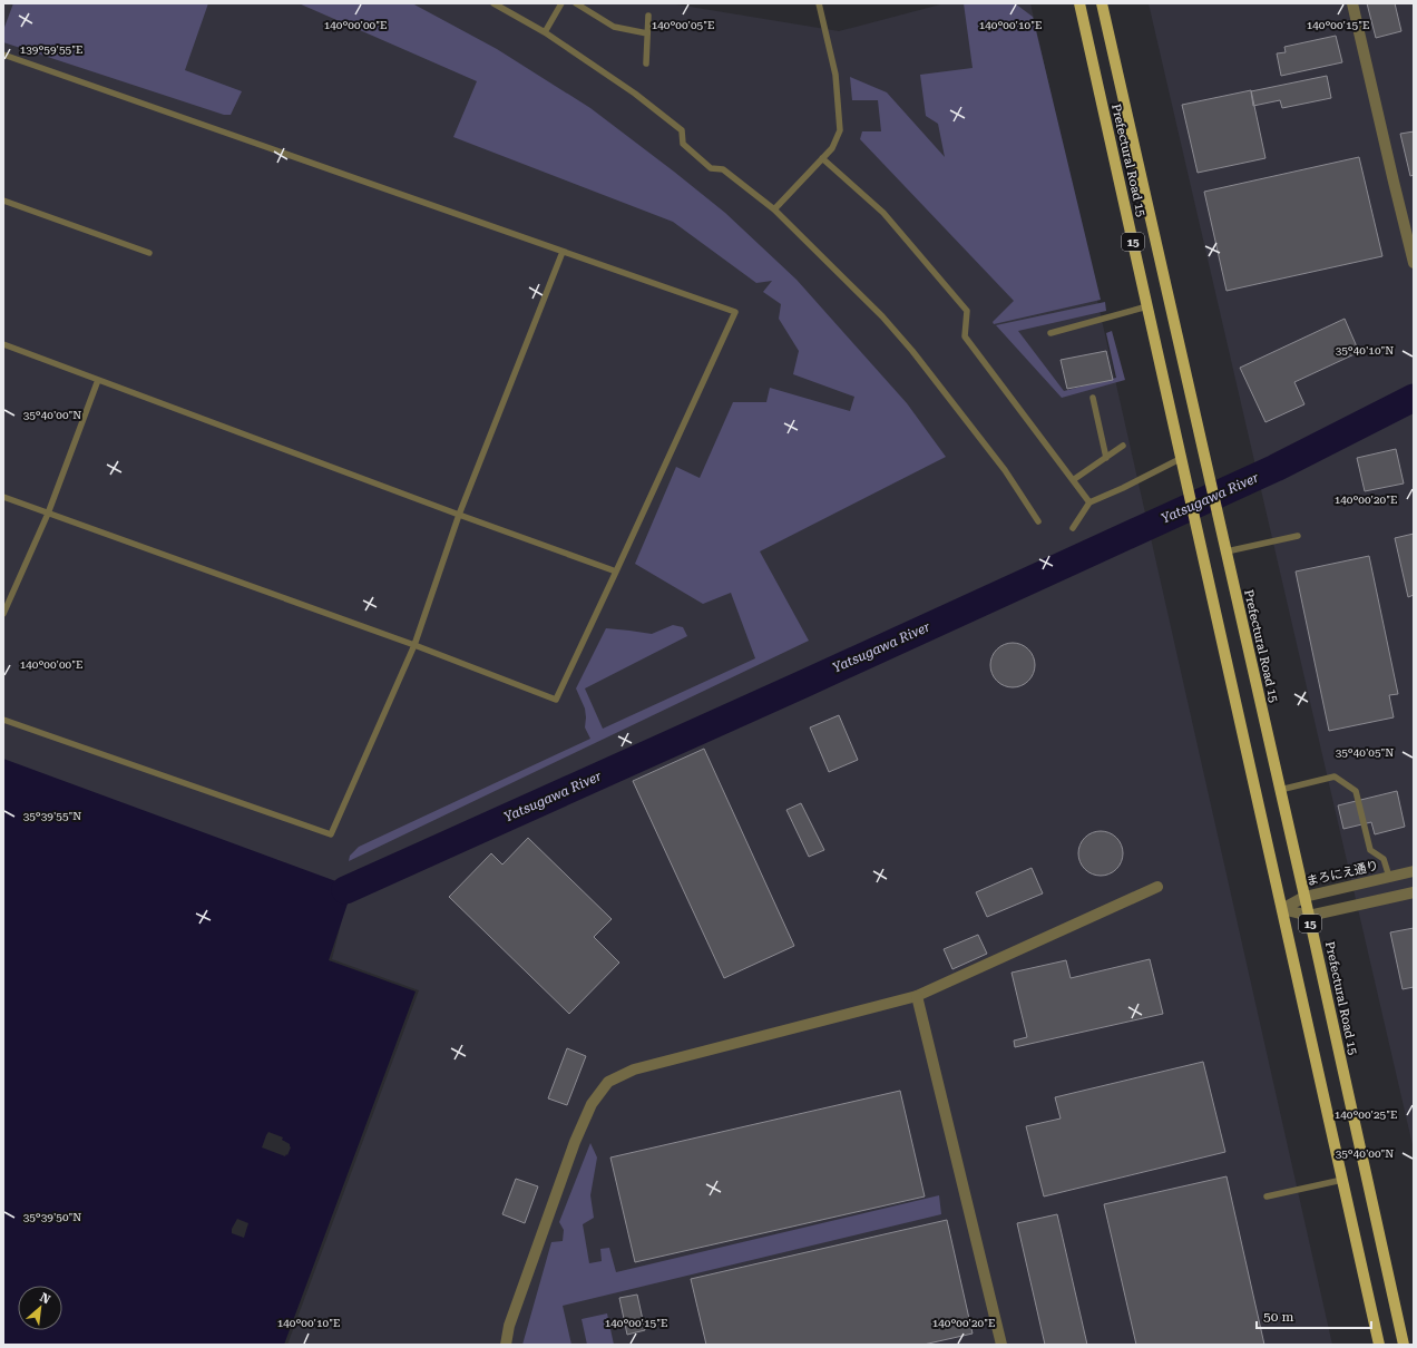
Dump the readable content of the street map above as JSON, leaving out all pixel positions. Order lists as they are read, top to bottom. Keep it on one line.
{"streets":{"main road":["Prefectural Road 15","15"],"street":["まろにえ通り"]},"crossings":[["Prefectural Road 15","15"],["Prefectural Road 15","まろにえ通り"],["15","まろにえ通り"]],"water":["Yatsugawa River"],"scale_bar":"50 m","north":"top right","coordinates":["140°00'00\"E","140°00'05\"E","140°00'10\"E","140°00'15\"E","139°59'55\"E","35°40'10\"N","35°40'00\"N","140°00'20\"E","35°40'05\"N","35°39'55\"N","140°00'25\"E","35°39'50\"N"]}
